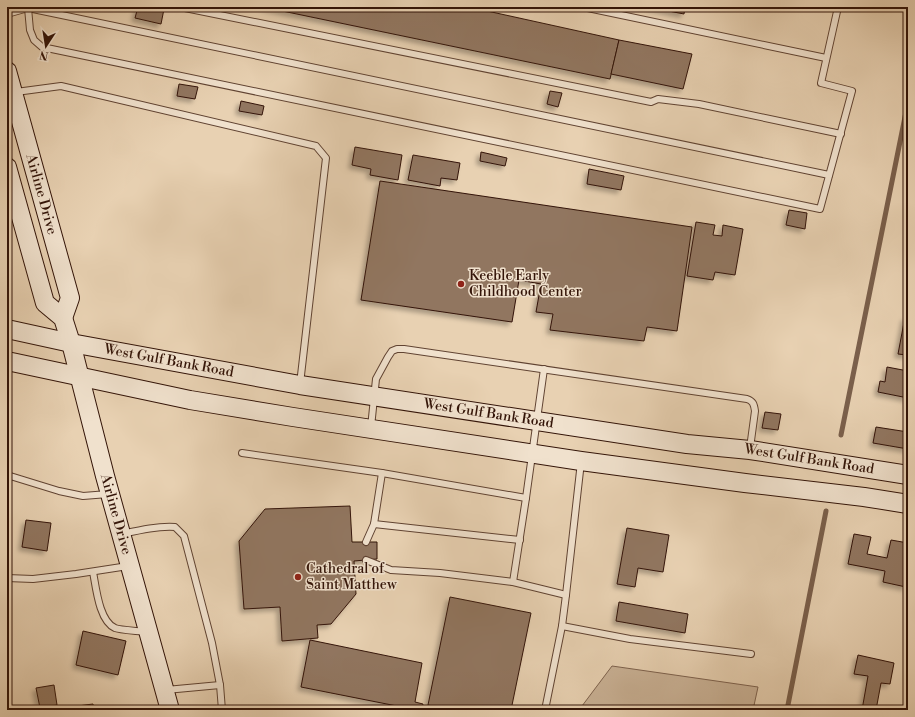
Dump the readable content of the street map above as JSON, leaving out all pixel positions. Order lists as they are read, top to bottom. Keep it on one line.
{"streets":{"main road":["Airline Drive","West Gulf Bank Road"]},"crossings":[["Airline Drive","West Gulf Bank Road"]],"places":["Keeble Early Childhood Center","Cathedral of Saint Matthew"],"north":"bottom"}
